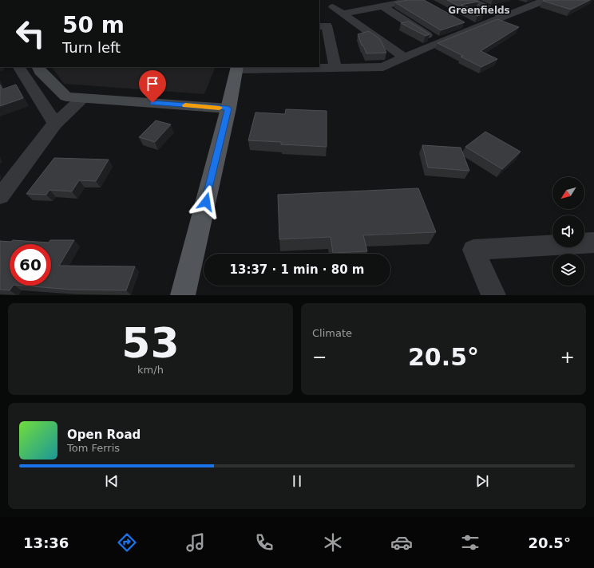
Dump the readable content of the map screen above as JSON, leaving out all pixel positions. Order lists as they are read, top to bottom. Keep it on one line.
{"districts":["Greenfields"],"north":"bottom left","page":{"turn":["50 m","Turn left"],"limit":"60","trip":"13:37 · 1 min · 80 m","tile":[["53","km/h"],"Climate"],"heat":["−","20.5°","+"],"song":["Open Road","Tom Ferris"],"tabs":["13:36","20.5°"]}}
